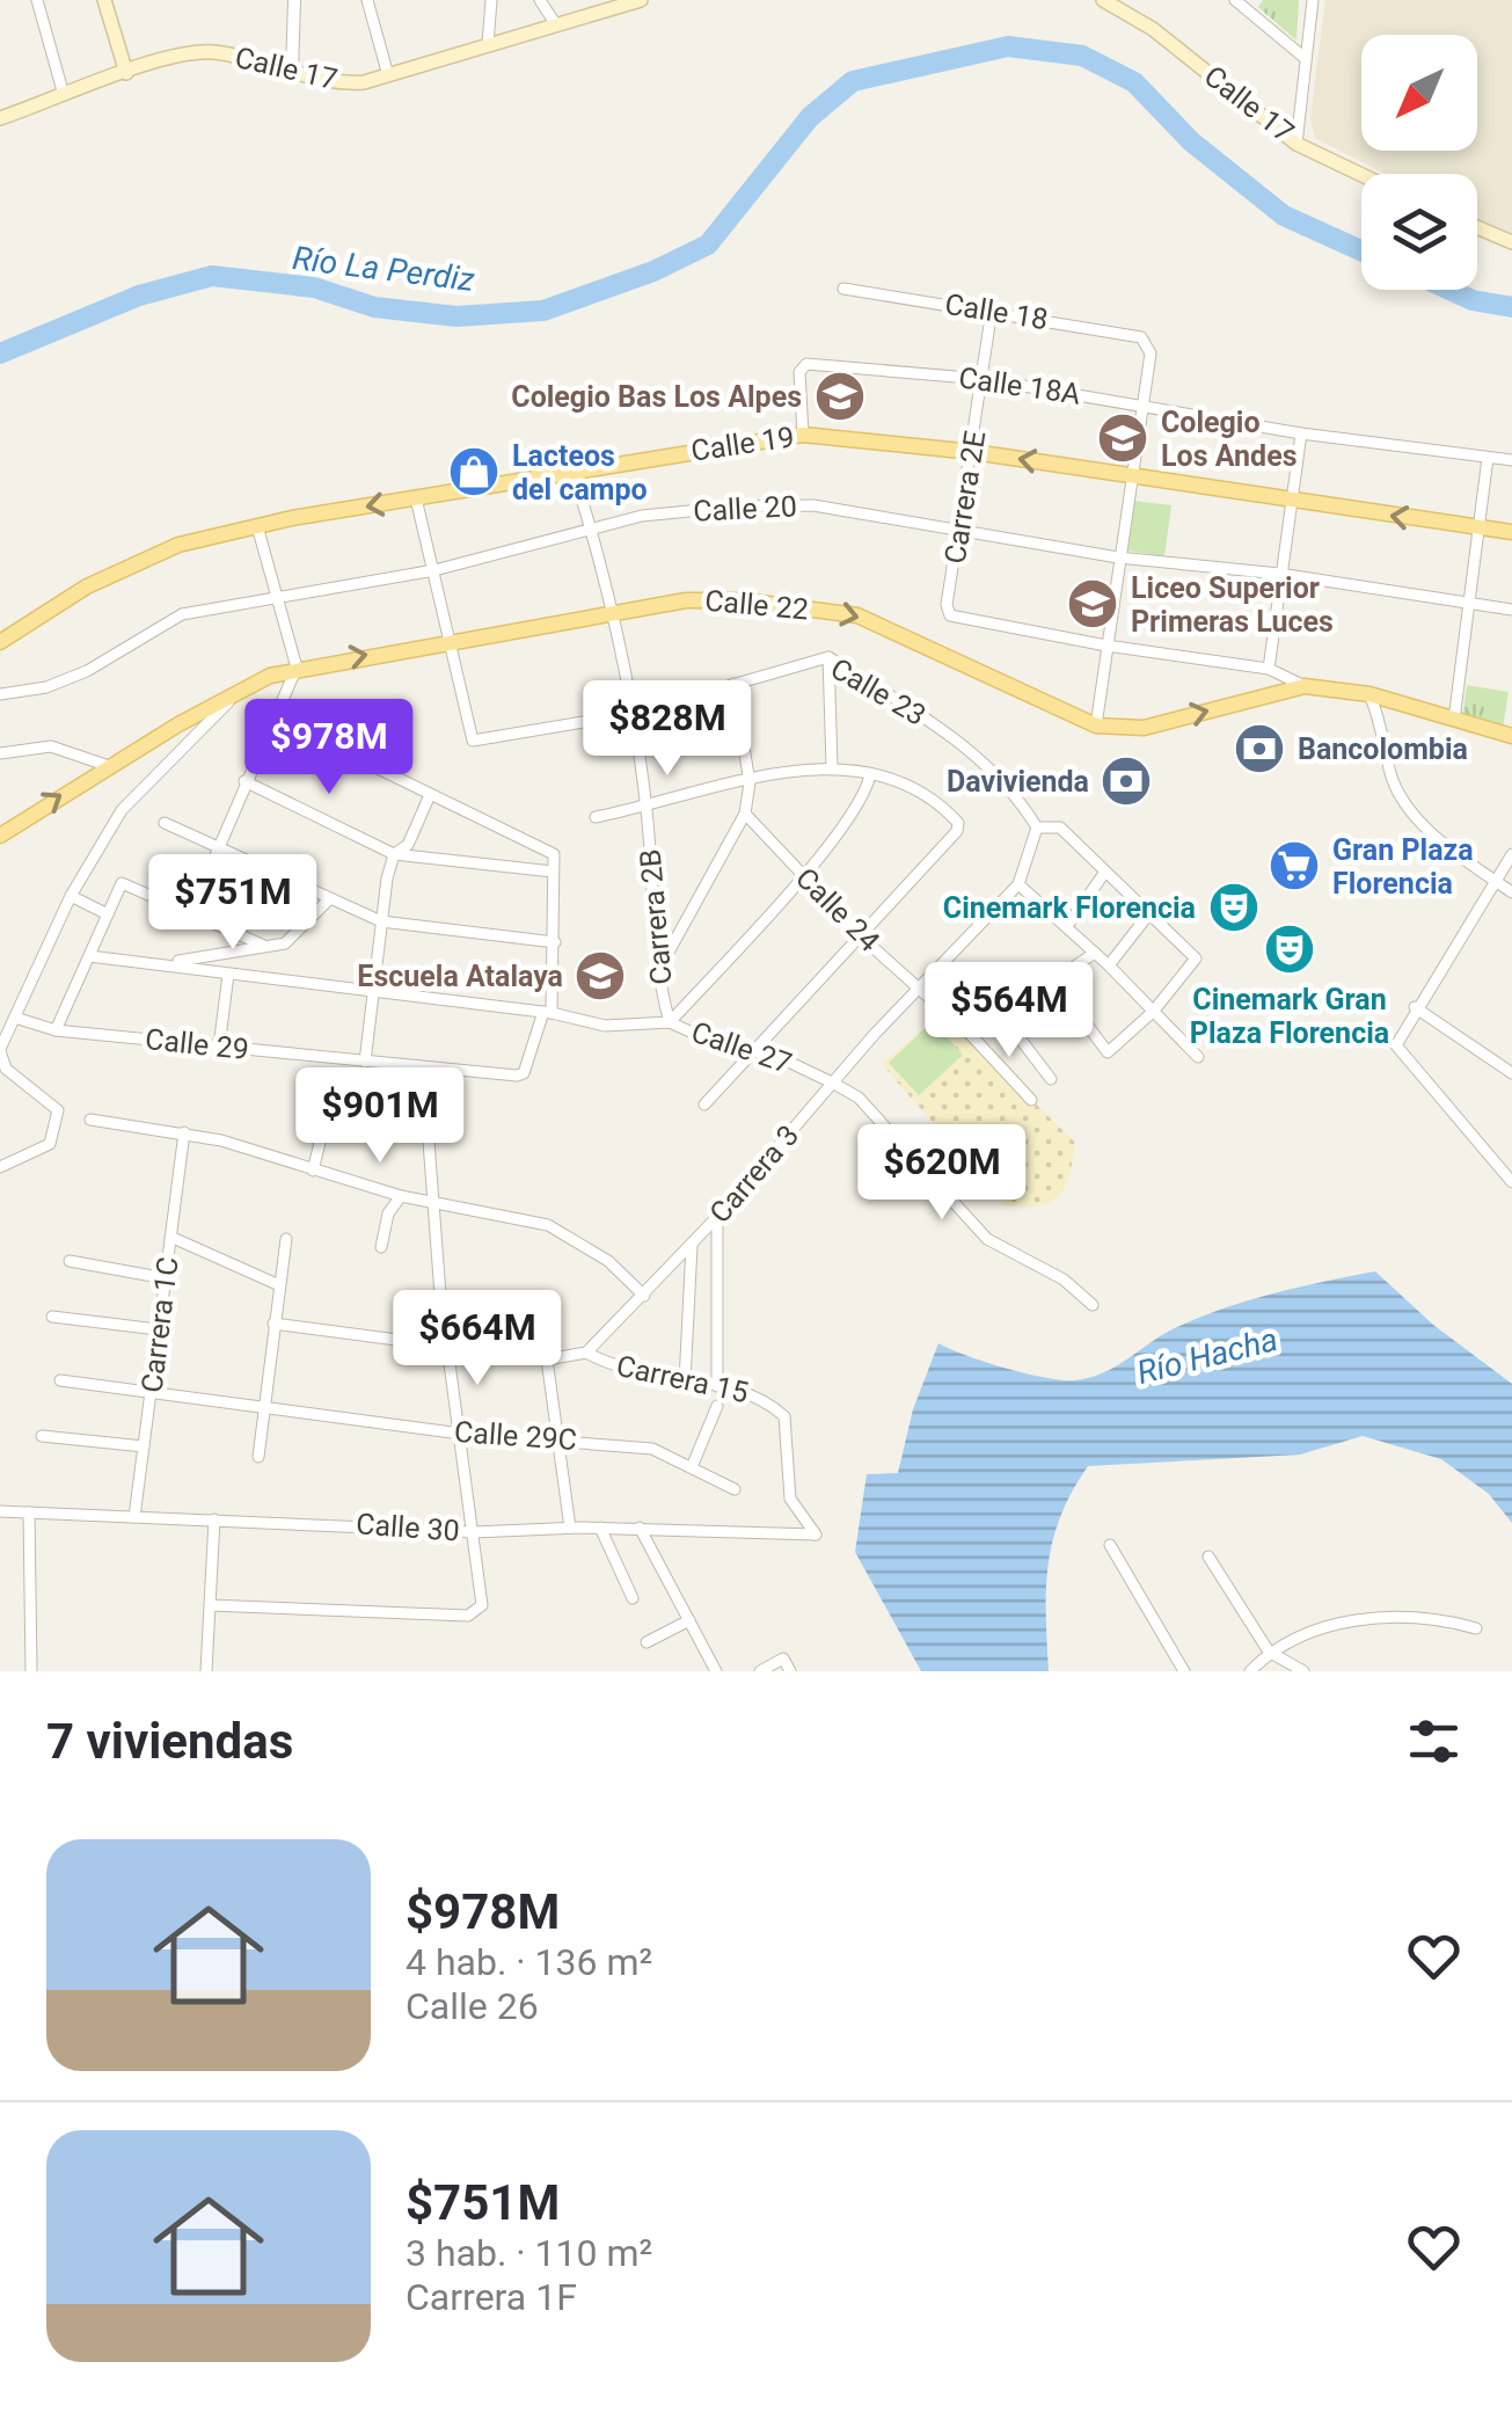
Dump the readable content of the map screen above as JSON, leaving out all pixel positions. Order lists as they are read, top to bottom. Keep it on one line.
{"streets":{"main road":["Calle 17","Calle 19","Calle 22"],"street":["Calle 18","Calle 18A","Carrera 2E","Calle 20","Calle 23","Calle 24","Carrera 2B","Calle 29","Calle 27","Carrera 3","Carrera 1C","Carrera 15","Calle 29C","Calle 30"]},"crossings":[["Calle 18","Calle 18A"],["Calle 18","Carrera 2E"],["Calle 18A","Calle 19"],["Calle 18A","Carrera 2E"],["Calle 19","Carrera 2E"],["Calle 19","Carrera 2B"],["Carrera 2E","Calle 20"],["Calle 20","Carrera 2B"],["Calle 22","Calle 23"],["Calle 22","Carrera 2B"],["Calle 23","Carrera 2B"],["Calle 23","Carrera 3"],["Calle 24","Carrera 3"],["Carrera 2B","Calle 27"],["Calle 29","Calle 27"],["Calle 27","Carrera 3"],["Carrera 3","Carrera 15"],["Carrera 1C","Calle 29C"],["Carrera 1C","Calle 30"],["Carrera 15","Calle 30"]],"one_way":["Calle 22"],"water":["Río La Perdiz","Río Hacha"],"places":{"school or university":["Colegio Bas Los Alpes","Colegio Los Andes","Liceo Superior Primeras Luces","Escuela Atalaya"],"shop":["Lacteos del campo"],"bank":["Bancolombia","Davivienda"],"supermarket":["Gran Plaza Florencia"],"theatre":["Cinemark Florencia","Cinemark Gran Plaza Florencia"]},"north":"bottom left","page":{"price":["$828M","$978M","$751M","$564M","$901M","$620M","$664M"],"heading":"7 viviendas","list":[{"name":"$978M","note":"4 hab. · 136 m² · Calle 26"},{"name":"$751M","note":"3 hab. · 110 m² · Carrera 1F"}]}}
